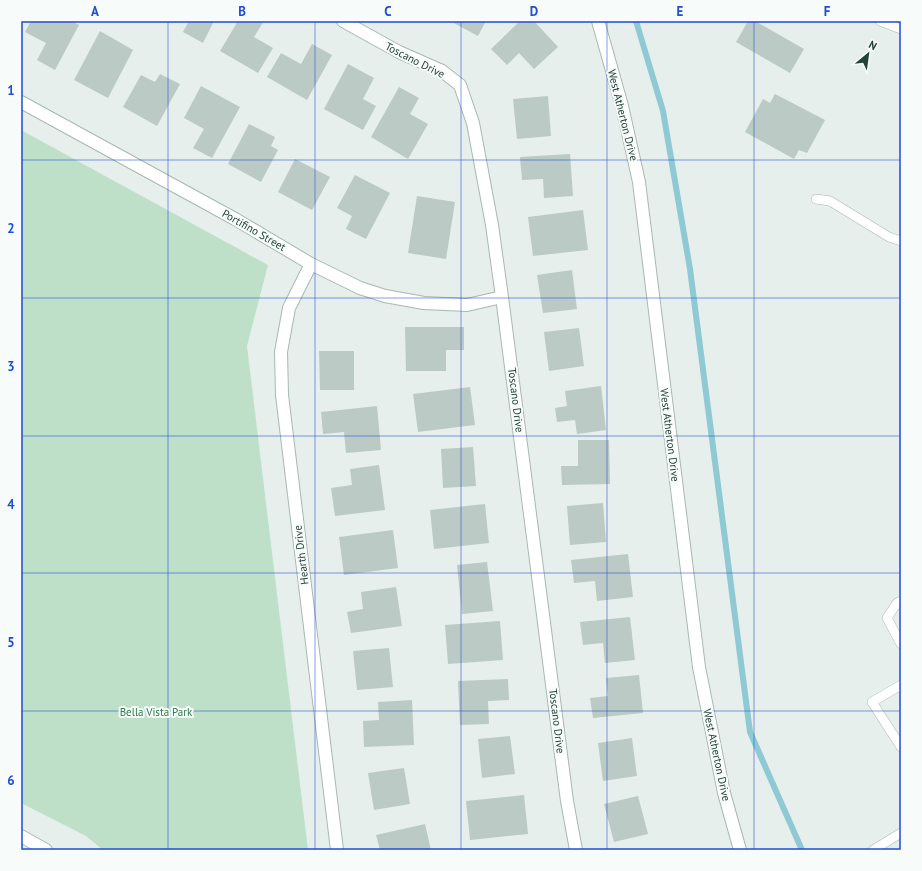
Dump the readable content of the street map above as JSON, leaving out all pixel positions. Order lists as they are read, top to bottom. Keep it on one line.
{"streets":{"street":["Toscano Drive","West Atherton Drive","Portifino Street","Hearth Drive"]},"crossings":[["Toscano Drive","Portifino Street"],["Portifino Street","Hearth Drive"]],"parks":["Bella Vista Park"],"north":"top right","grid":{"columns":["A","B","C","D","E","F"],"rows":["1","2","3","4","5","6"]}}
